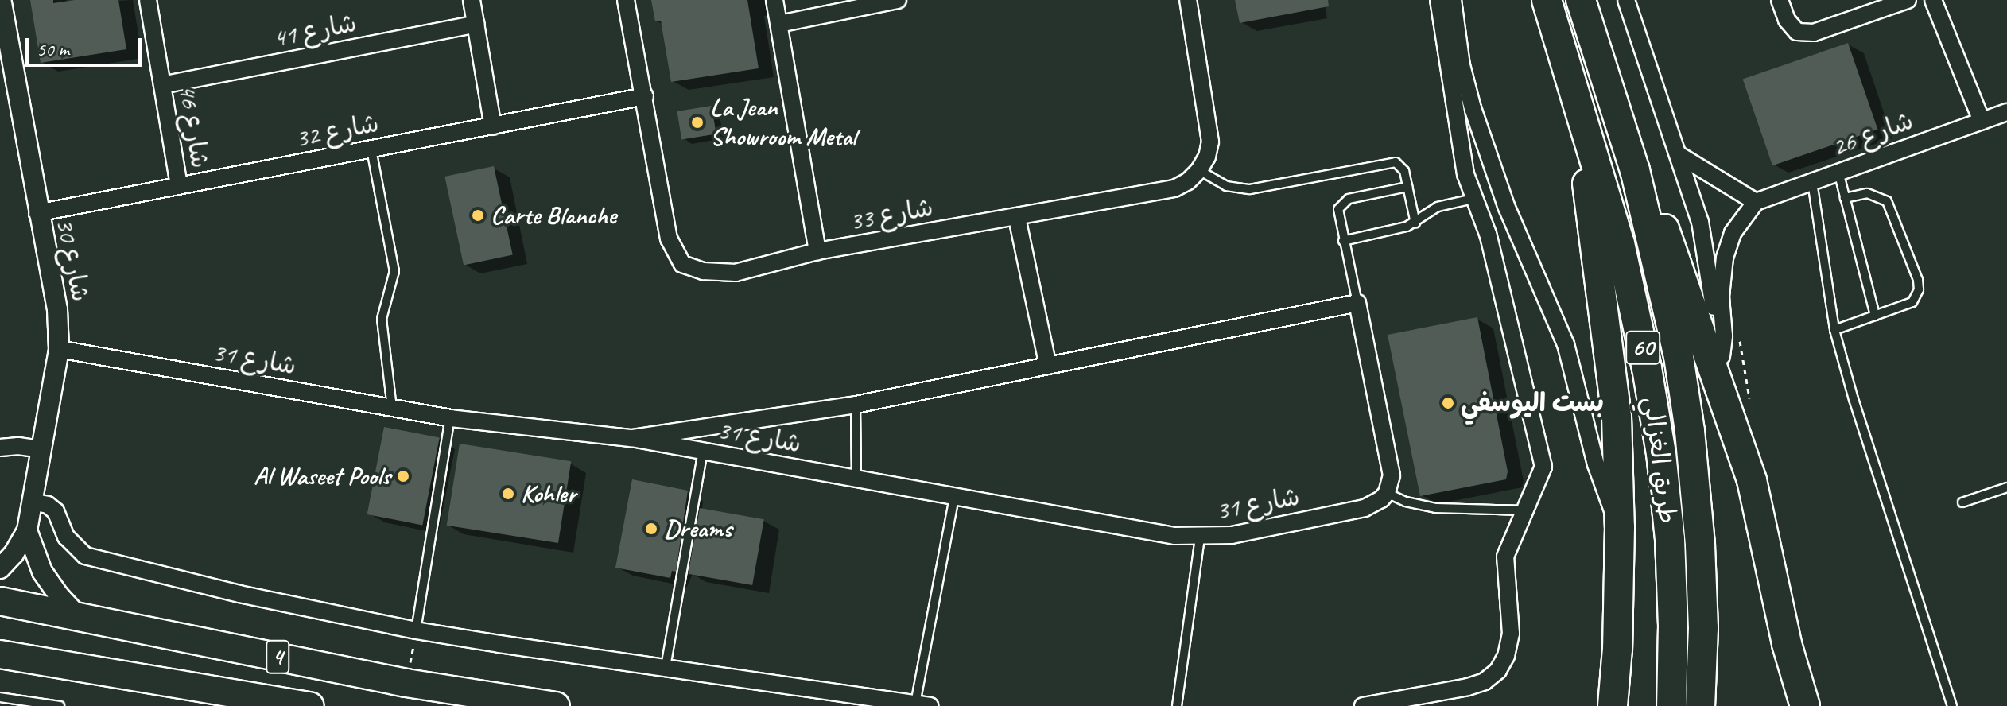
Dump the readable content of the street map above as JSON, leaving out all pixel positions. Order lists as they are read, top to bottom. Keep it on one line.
{"streets":{"highway":["60","طريق الغزالي","4"],"street":["شارع 41","شارع 46","32 شارع","شارع 26","شارع 33","شارع 30","شارع 31"]},"crossings":[["شارع 41","شارع 46"],["شارع 46","32 شارع"],["32 شارع","شارع 33"],["32 شارع","شارع 30"],["شارع 30","شارع 31"],["شارع 30","4"]],"places":["La Jean Showroom Metal","Carte Blanche","بست اليوسفي","Al Waseet Pools","Kohler","Dreams"],"scale_bar":"50 m"}
